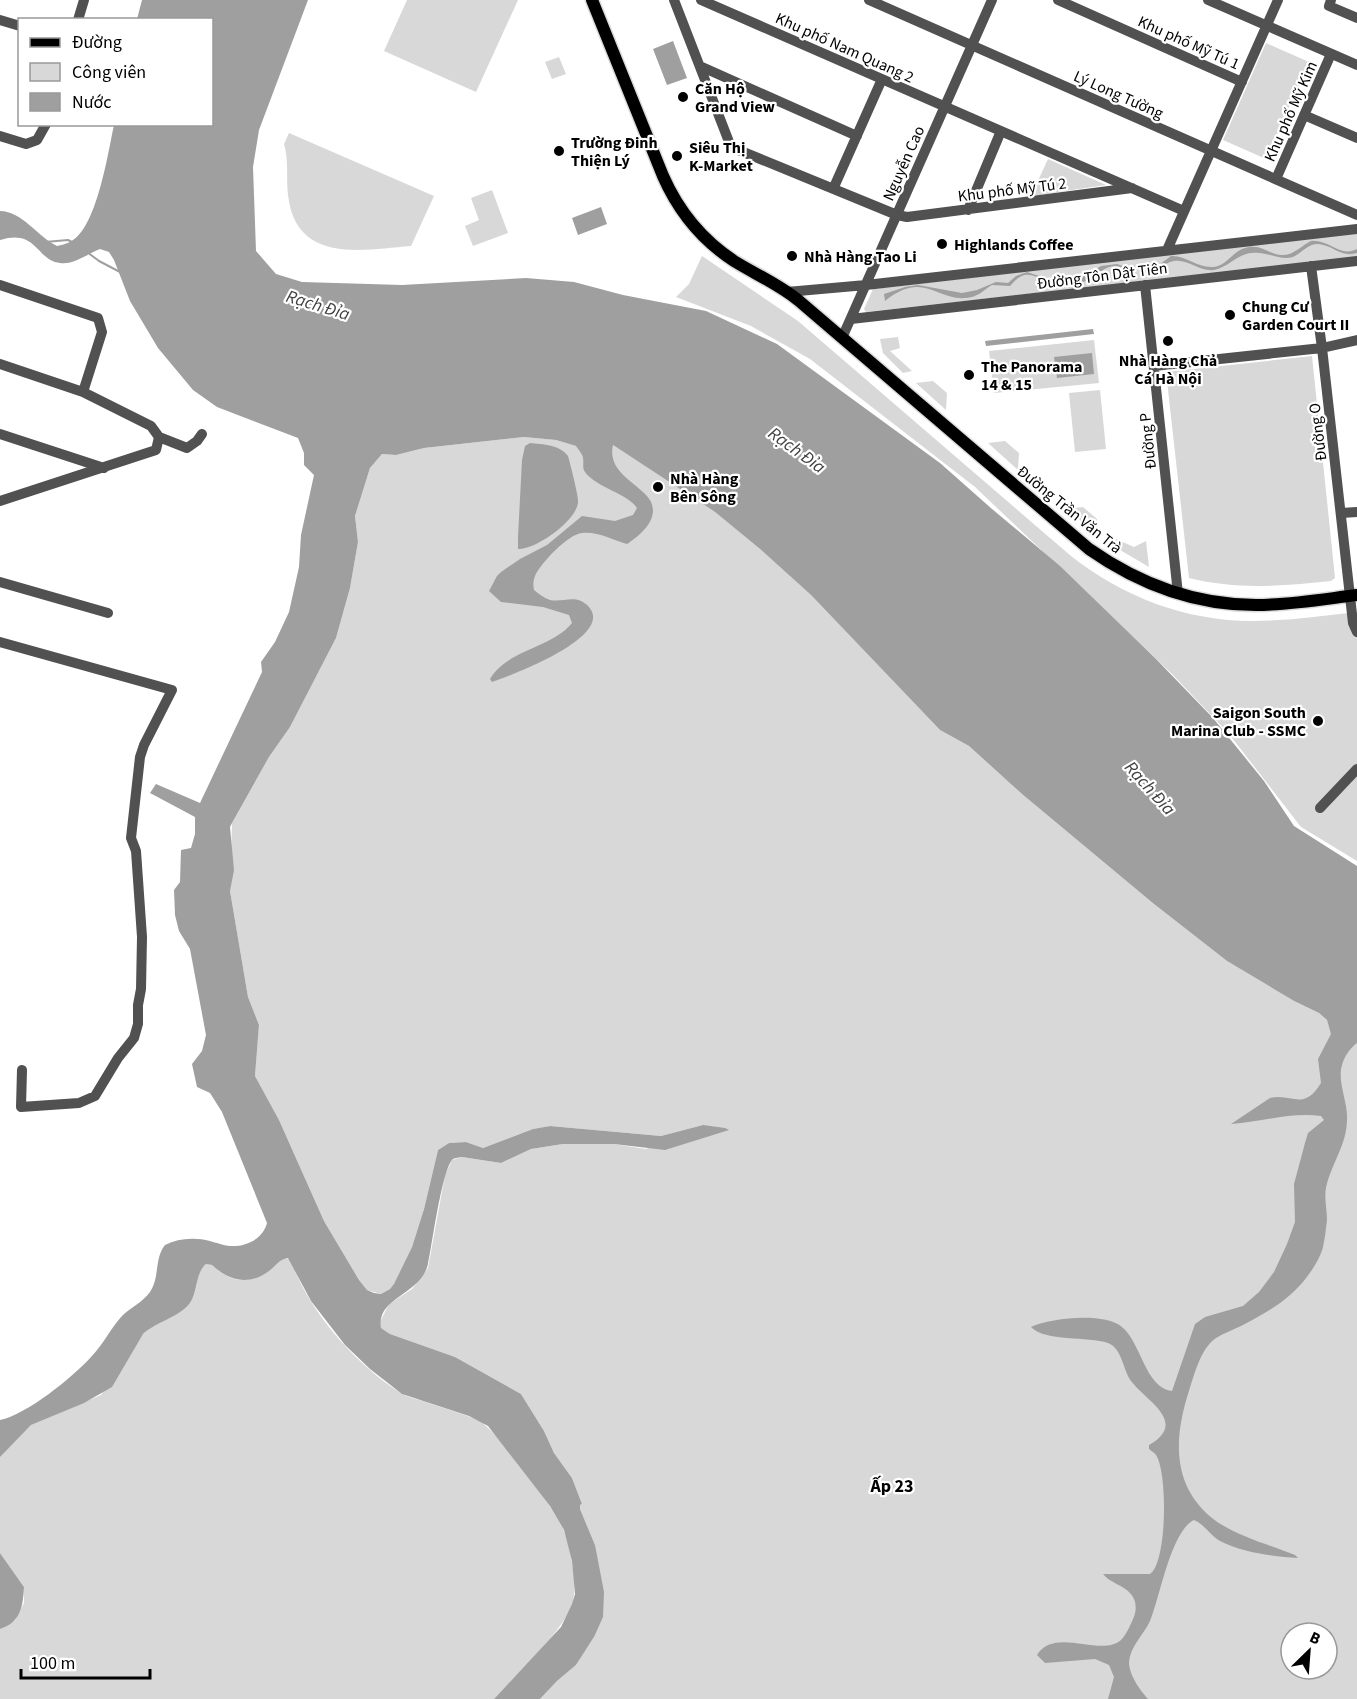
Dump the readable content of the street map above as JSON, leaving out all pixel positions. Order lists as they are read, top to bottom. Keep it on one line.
{"streets":{"main road":["Đường Trần Văn Trà"],"street":["Khu phố Mỹ Tú 1","Khu phố Nam Quang 2","Lý Long Tường","Khu phố Mỹ Kim","Nguyễn Cao","Khu phố Mỹ Tú 2","Đường Tôn Dật Tiên","Đường O","Đường P"]},"crossings":[["Khu phố Nam Quang 2","Nguyễn Cao"],["Khu phố Nam Quang 2","Khu phố Mỹ Tú 2"],["Lý Long Tường","Khu phố Mỹ Kim"],["Lý Long Tường","Nguyễn Cao"],["Nguyễn Cao","Khu phố Mỹ Tú 2"],["Nguyễn Cao","Đường Tôn Dật Tiên"],["Nguyễn Cao","Đường Trần Văn Trà"],["Đường Tôn Dật Tiên","Đường O"],["Đường Tôn Dật Tiên","Đường P"],["Đường Tôn Dật Tiên","Đường Trần Văn Trà"],["Đường O","Đường Trần Văn Trà"],["Đường P","Đường Trần Văn Trà"]],"districts":["Ấp 23"],"water":["Rạch Đỉa"],"places":["Căn Hộ Grand View","Trường Đinh Thiện Lý","Siêu Thị K-Market","Highlands Coffee","Nhà Hàng Tao Li","Chung Cư Garden Court II","Nhà Hàng Chả Cá Hà Nội","The Panorama 14 & 15","Nhà Hàng Bên Sông","Saigon South Marina Club - SSMC"],"legend":["Đường","Công viên","Nước"],"scale_bar":"100 m","north":"top right"}
